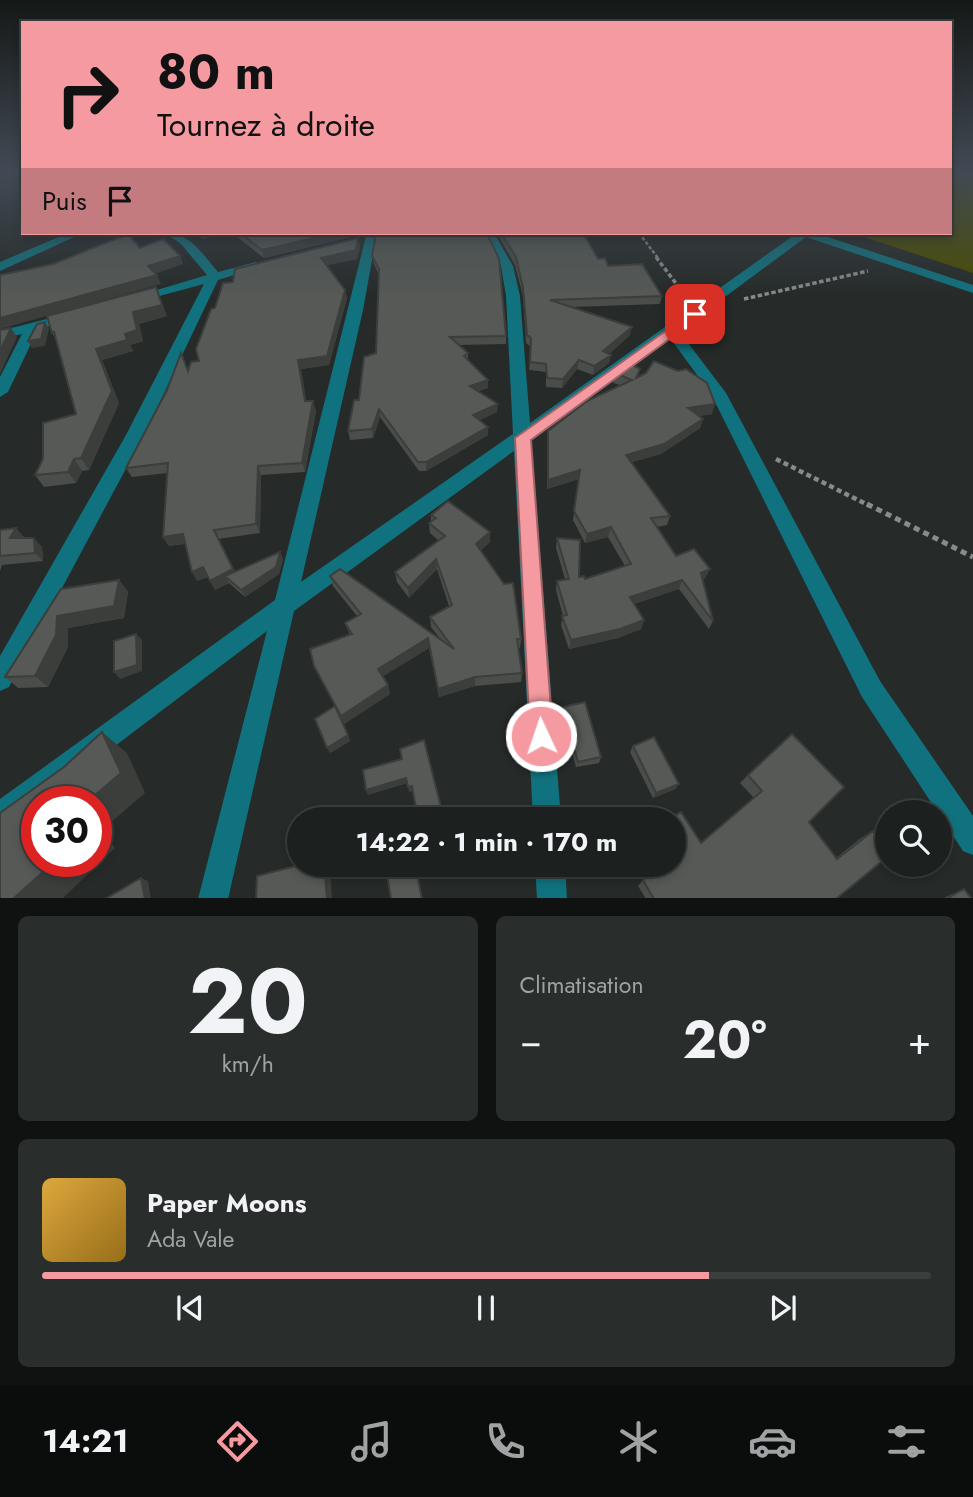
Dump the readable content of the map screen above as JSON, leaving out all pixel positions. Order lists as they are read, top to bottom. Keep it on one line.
{"page":{"turn":["80 m","Tournez à droite"],"then":"Puis","limit":"30","trip":"14:22 · 1 min · 170 m","tile":[["20","km/h"],"Climatisation"],"heat":["−","20°","+"],"song":["Paper Moons","Ada Vale"],"tabs":"14:21"}}
